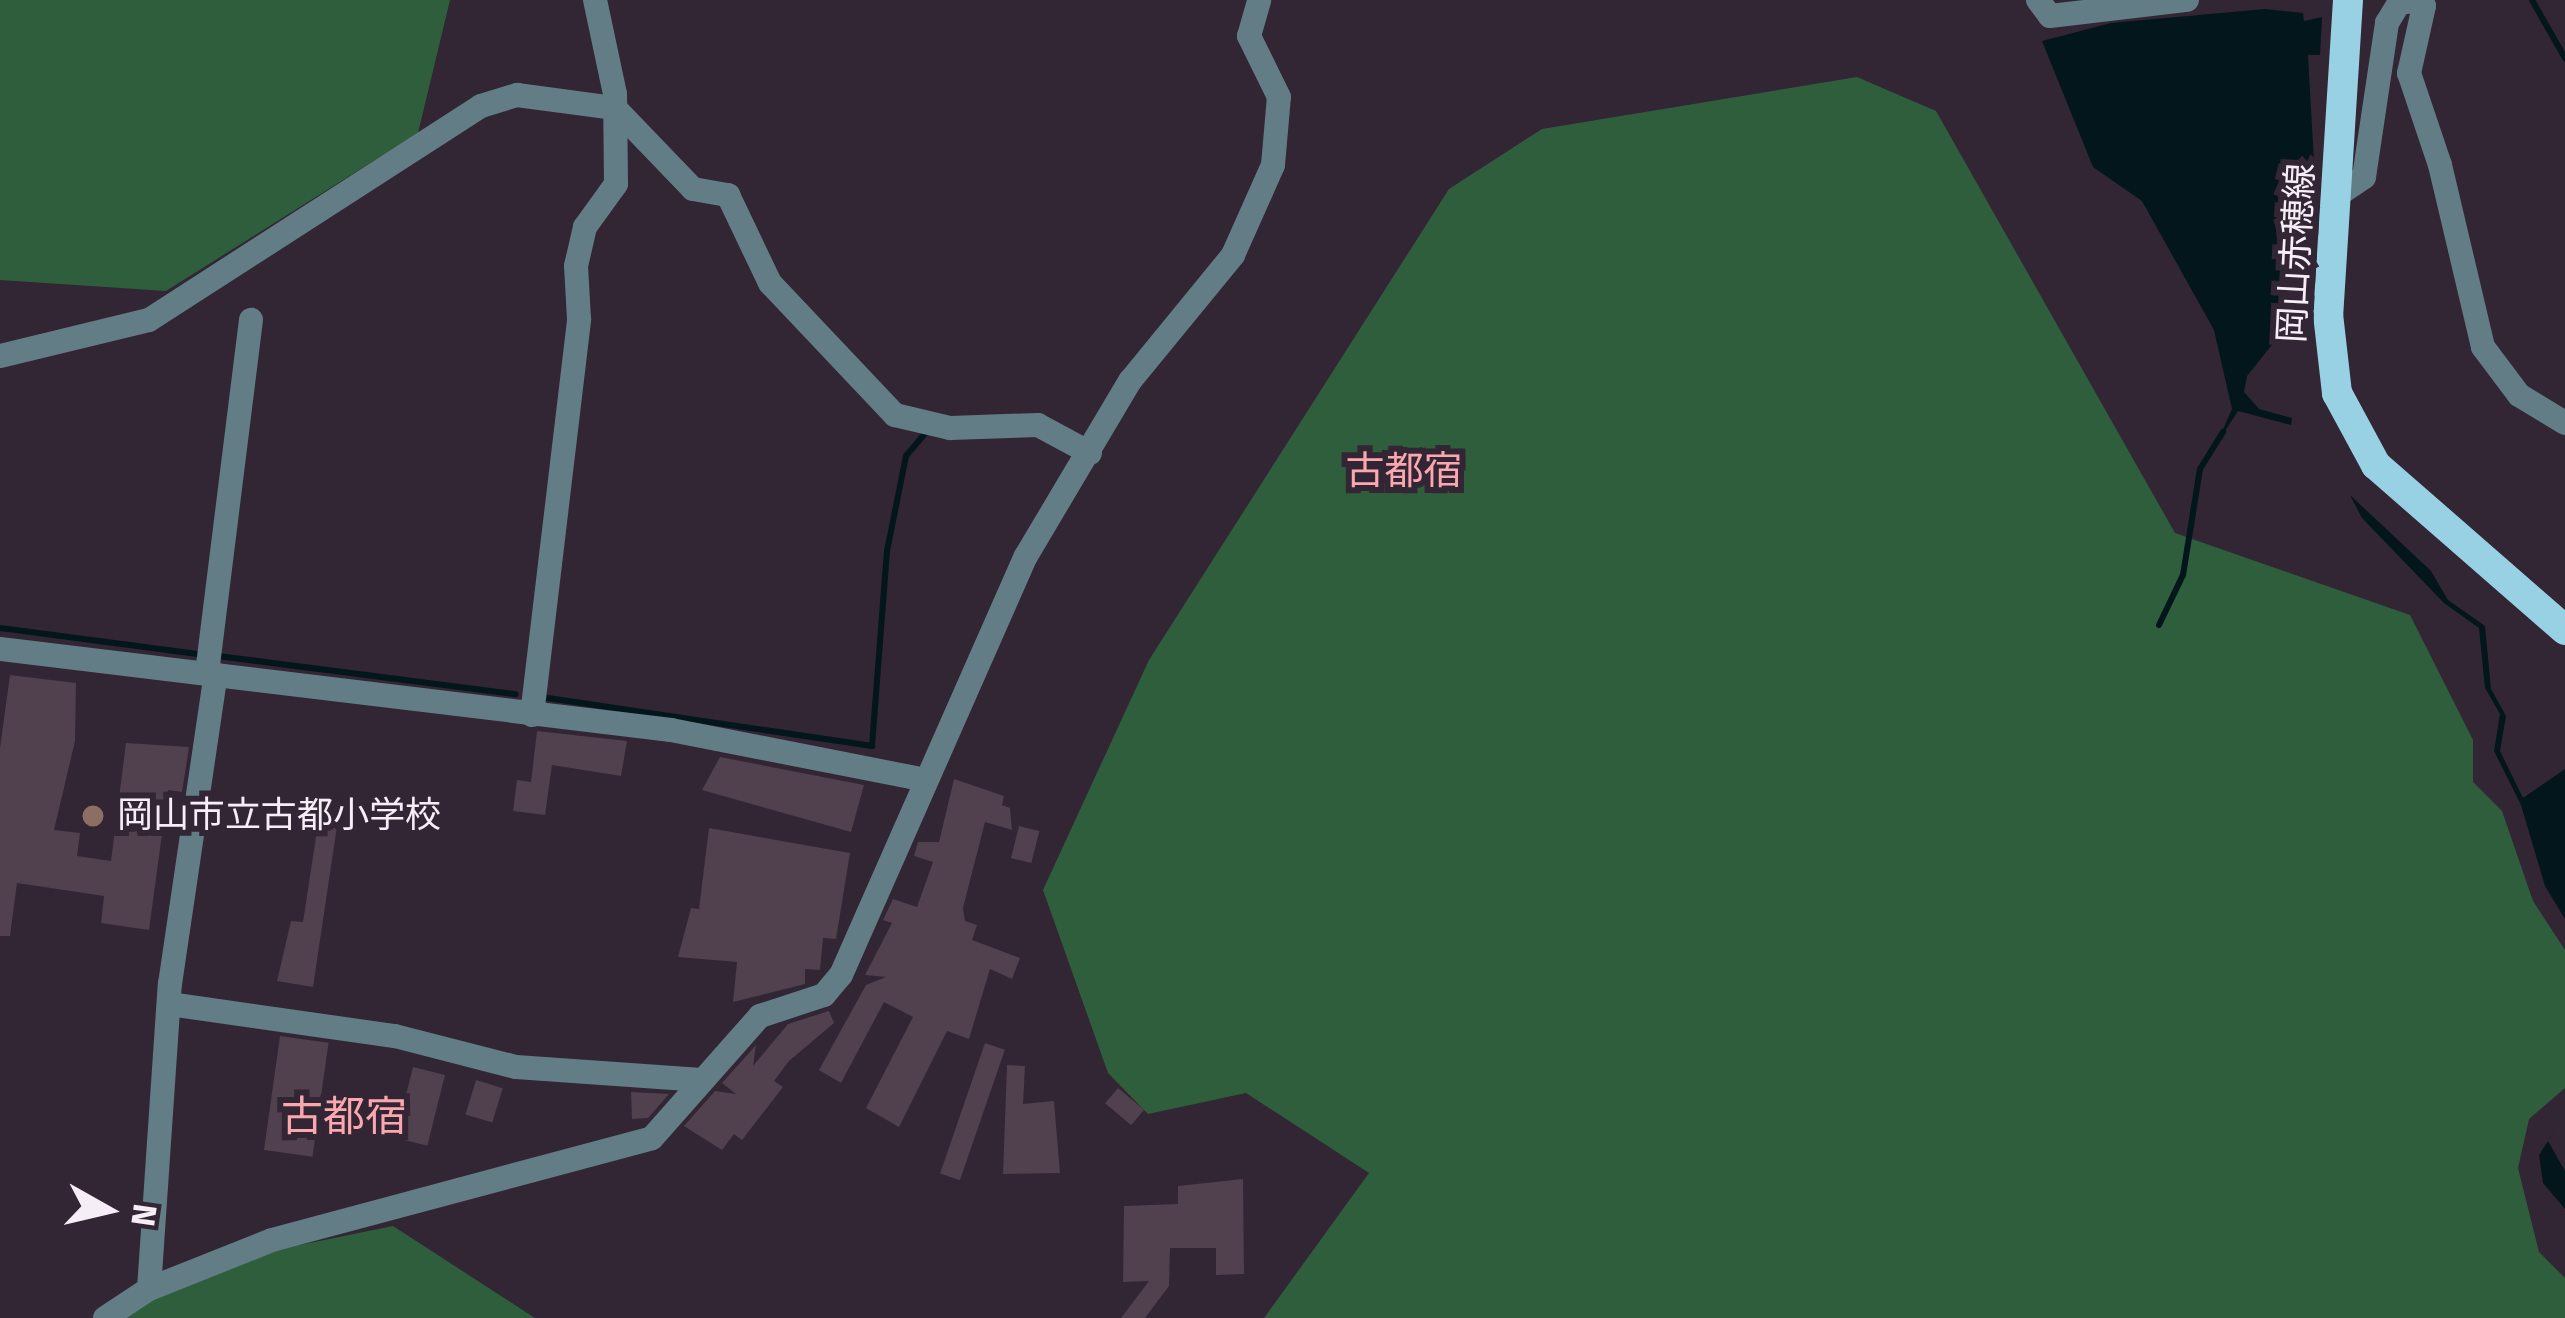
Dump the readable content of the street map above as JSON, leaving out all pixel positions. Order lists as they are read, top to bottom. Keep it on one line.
{"streets":{"main road":["岡山赤穂線"]},"districts":["古都宿","古都宿"],"places":["岡山市立古都小学校"],"north":"right"}
